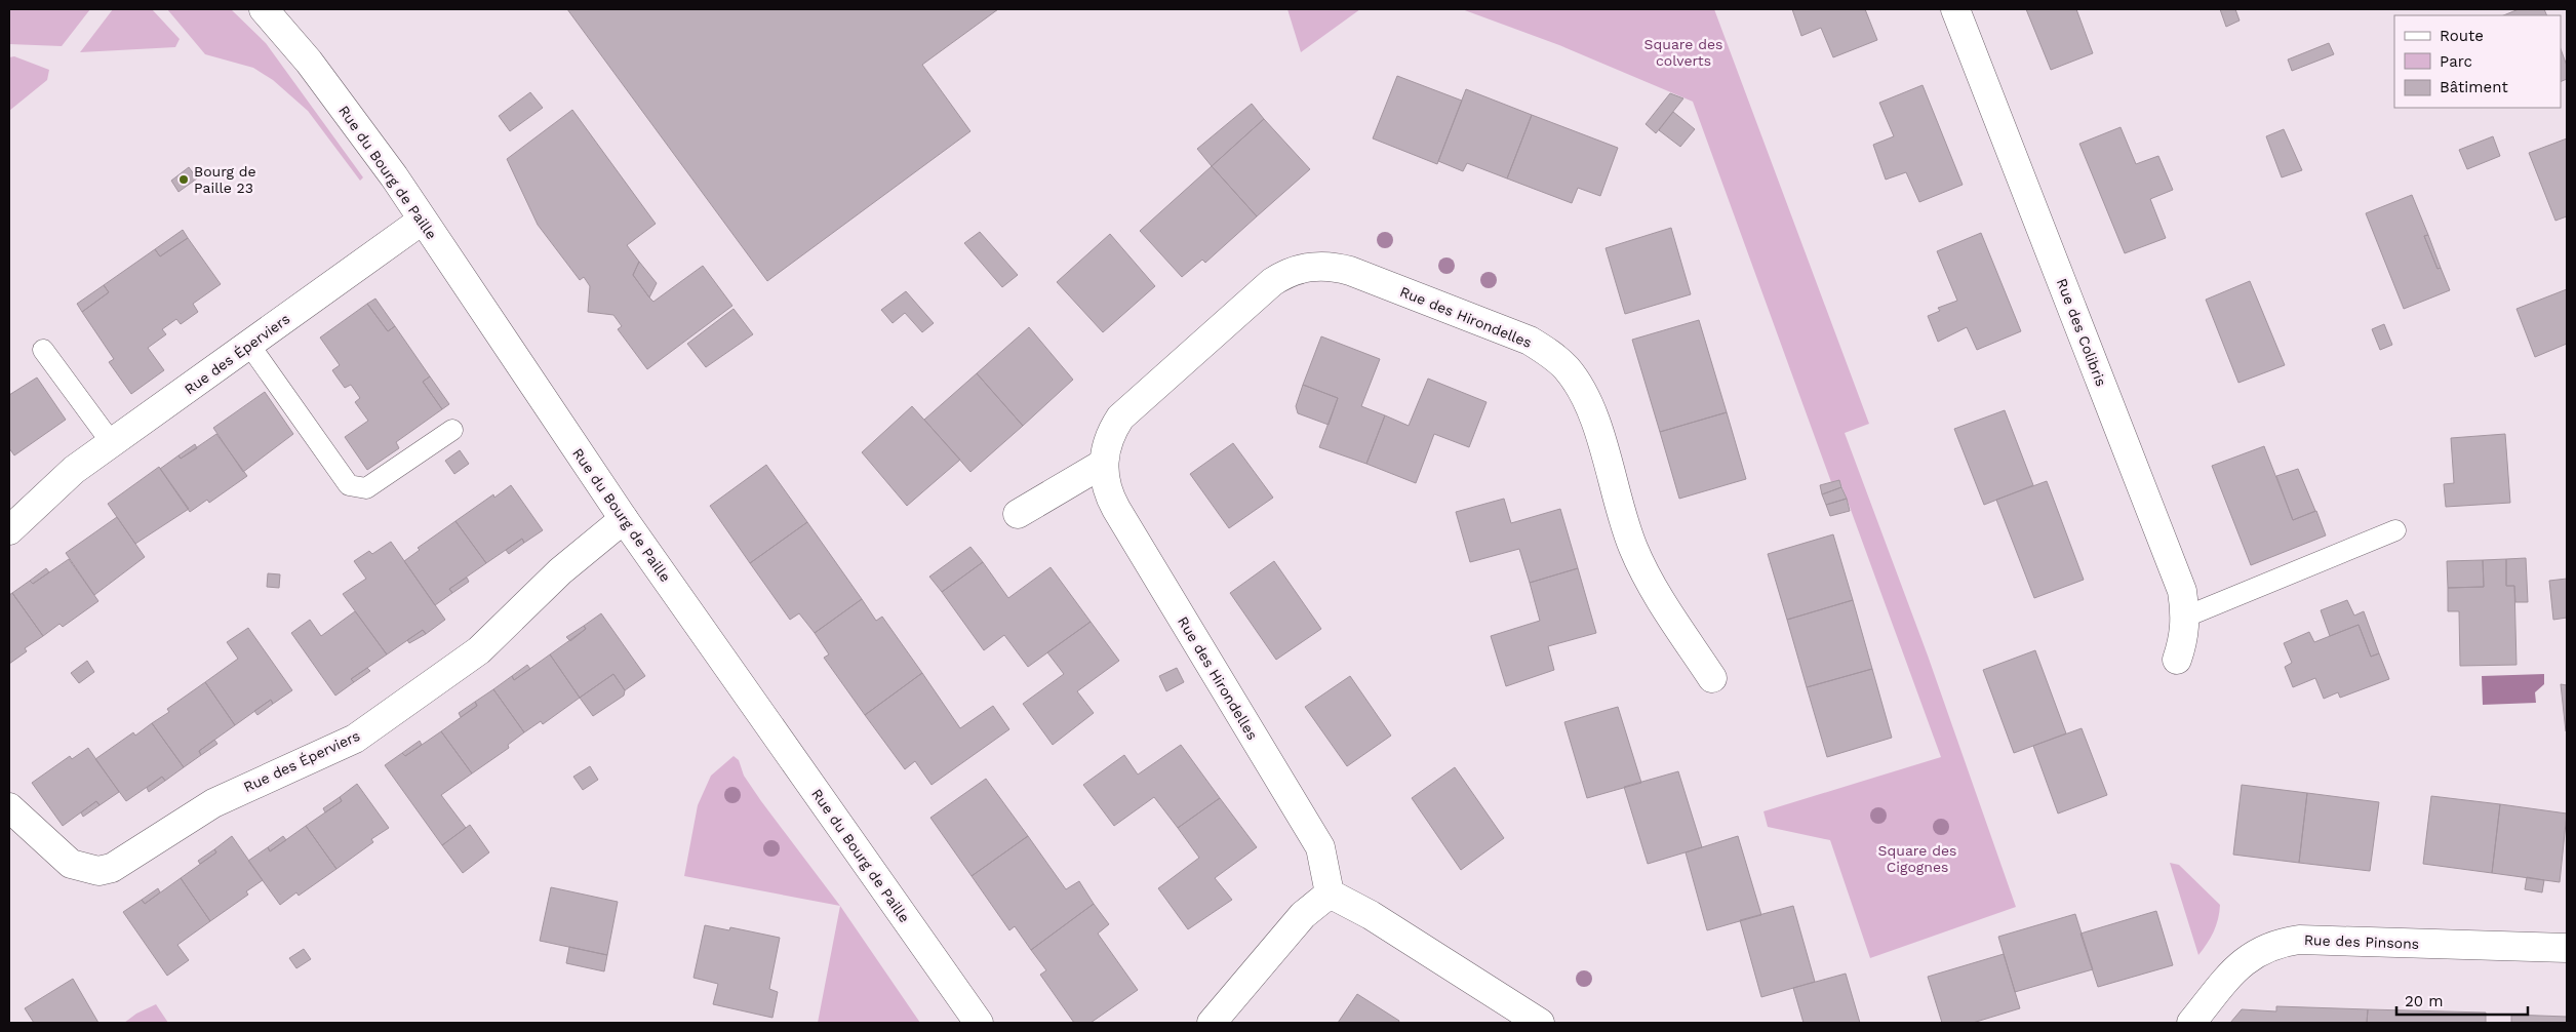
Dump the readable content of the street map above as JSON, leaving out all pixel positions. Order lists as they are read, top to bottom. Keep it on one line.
{"streets":{"street":["Rue du Bourg de Paille","Rue des Hirondelles","Rue des Colibris","Rue des Éperviers","Rue des Pinsons"]},"crossings":[["Rue du Bourg de Paille","Rue des Éperviers"]],"parks":["Square des colverts","Square des Cigognes"],"places":["Bourg de Paille 23"],"legend":["Route","Parc","Bâtiment"],"scale_bar":"20 m"}
